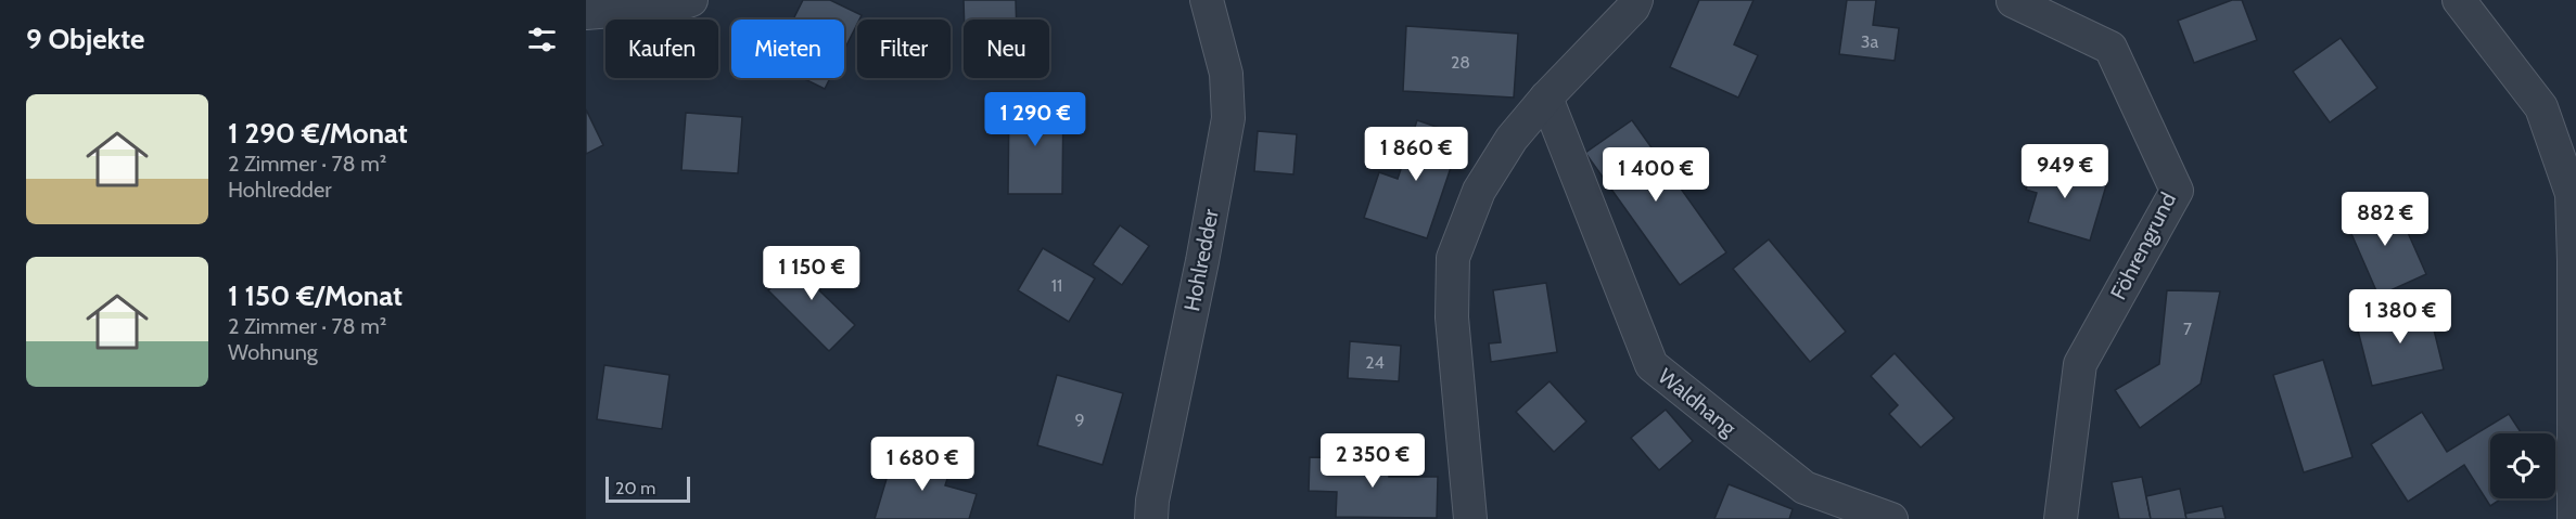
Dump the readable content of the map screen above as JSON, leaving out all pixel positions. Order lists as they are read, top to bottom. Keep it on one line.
{"streets":{"street":["Föhrengrund","Hohlredder","Waldhang"]},"house_numbers":["3a","28","11","7","24","9"],"scale_bar":"20 m","page":{"heading":"9 Objekte","chip":["Kaufen","Mieten","Filter","Neu"],"list":[{"name":"1 290 €/Monat","note":"2 Zimmer · 78 m² · Hohlredder"},{"name":"1 150 €/Monat","note":"2 Zimmer · 78 m² · Wohnung"}],"price":["1 290 €","1 860 €","949 €","1 400 €","882 €","1 150 €","1 380 €","2 350 €","1 680 €"],"scale":"20 m"}}
